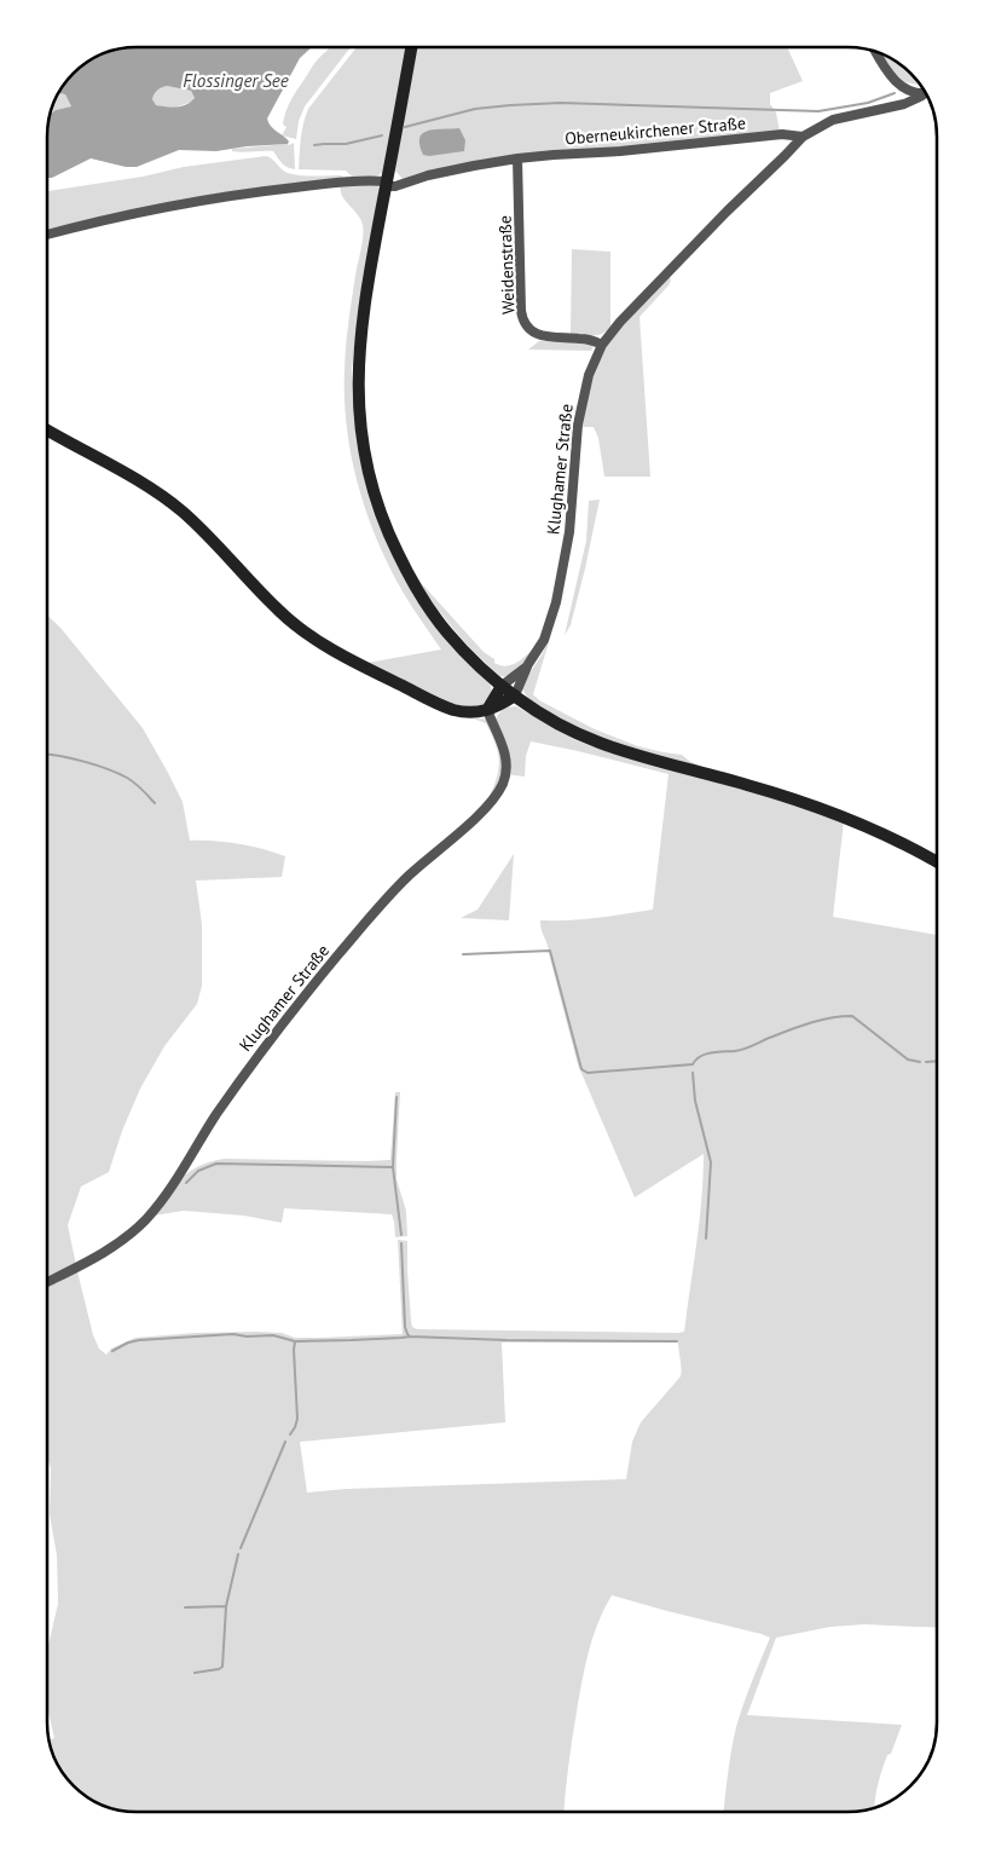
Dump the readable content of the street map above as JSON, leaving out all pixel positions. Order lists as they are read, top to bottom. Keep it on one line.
{"streets":{"street":["Oberneukirchener Straße","Weidenstraße","Klughamer Straße"]},"crossings":[["Oberneukirchener Straße","Weidenstraße"],["Oberneukirchener Straße","Klughamer Straße"],["Weidenstraße","Klughamer Straße"]],"water":["Flossinger See"]}
